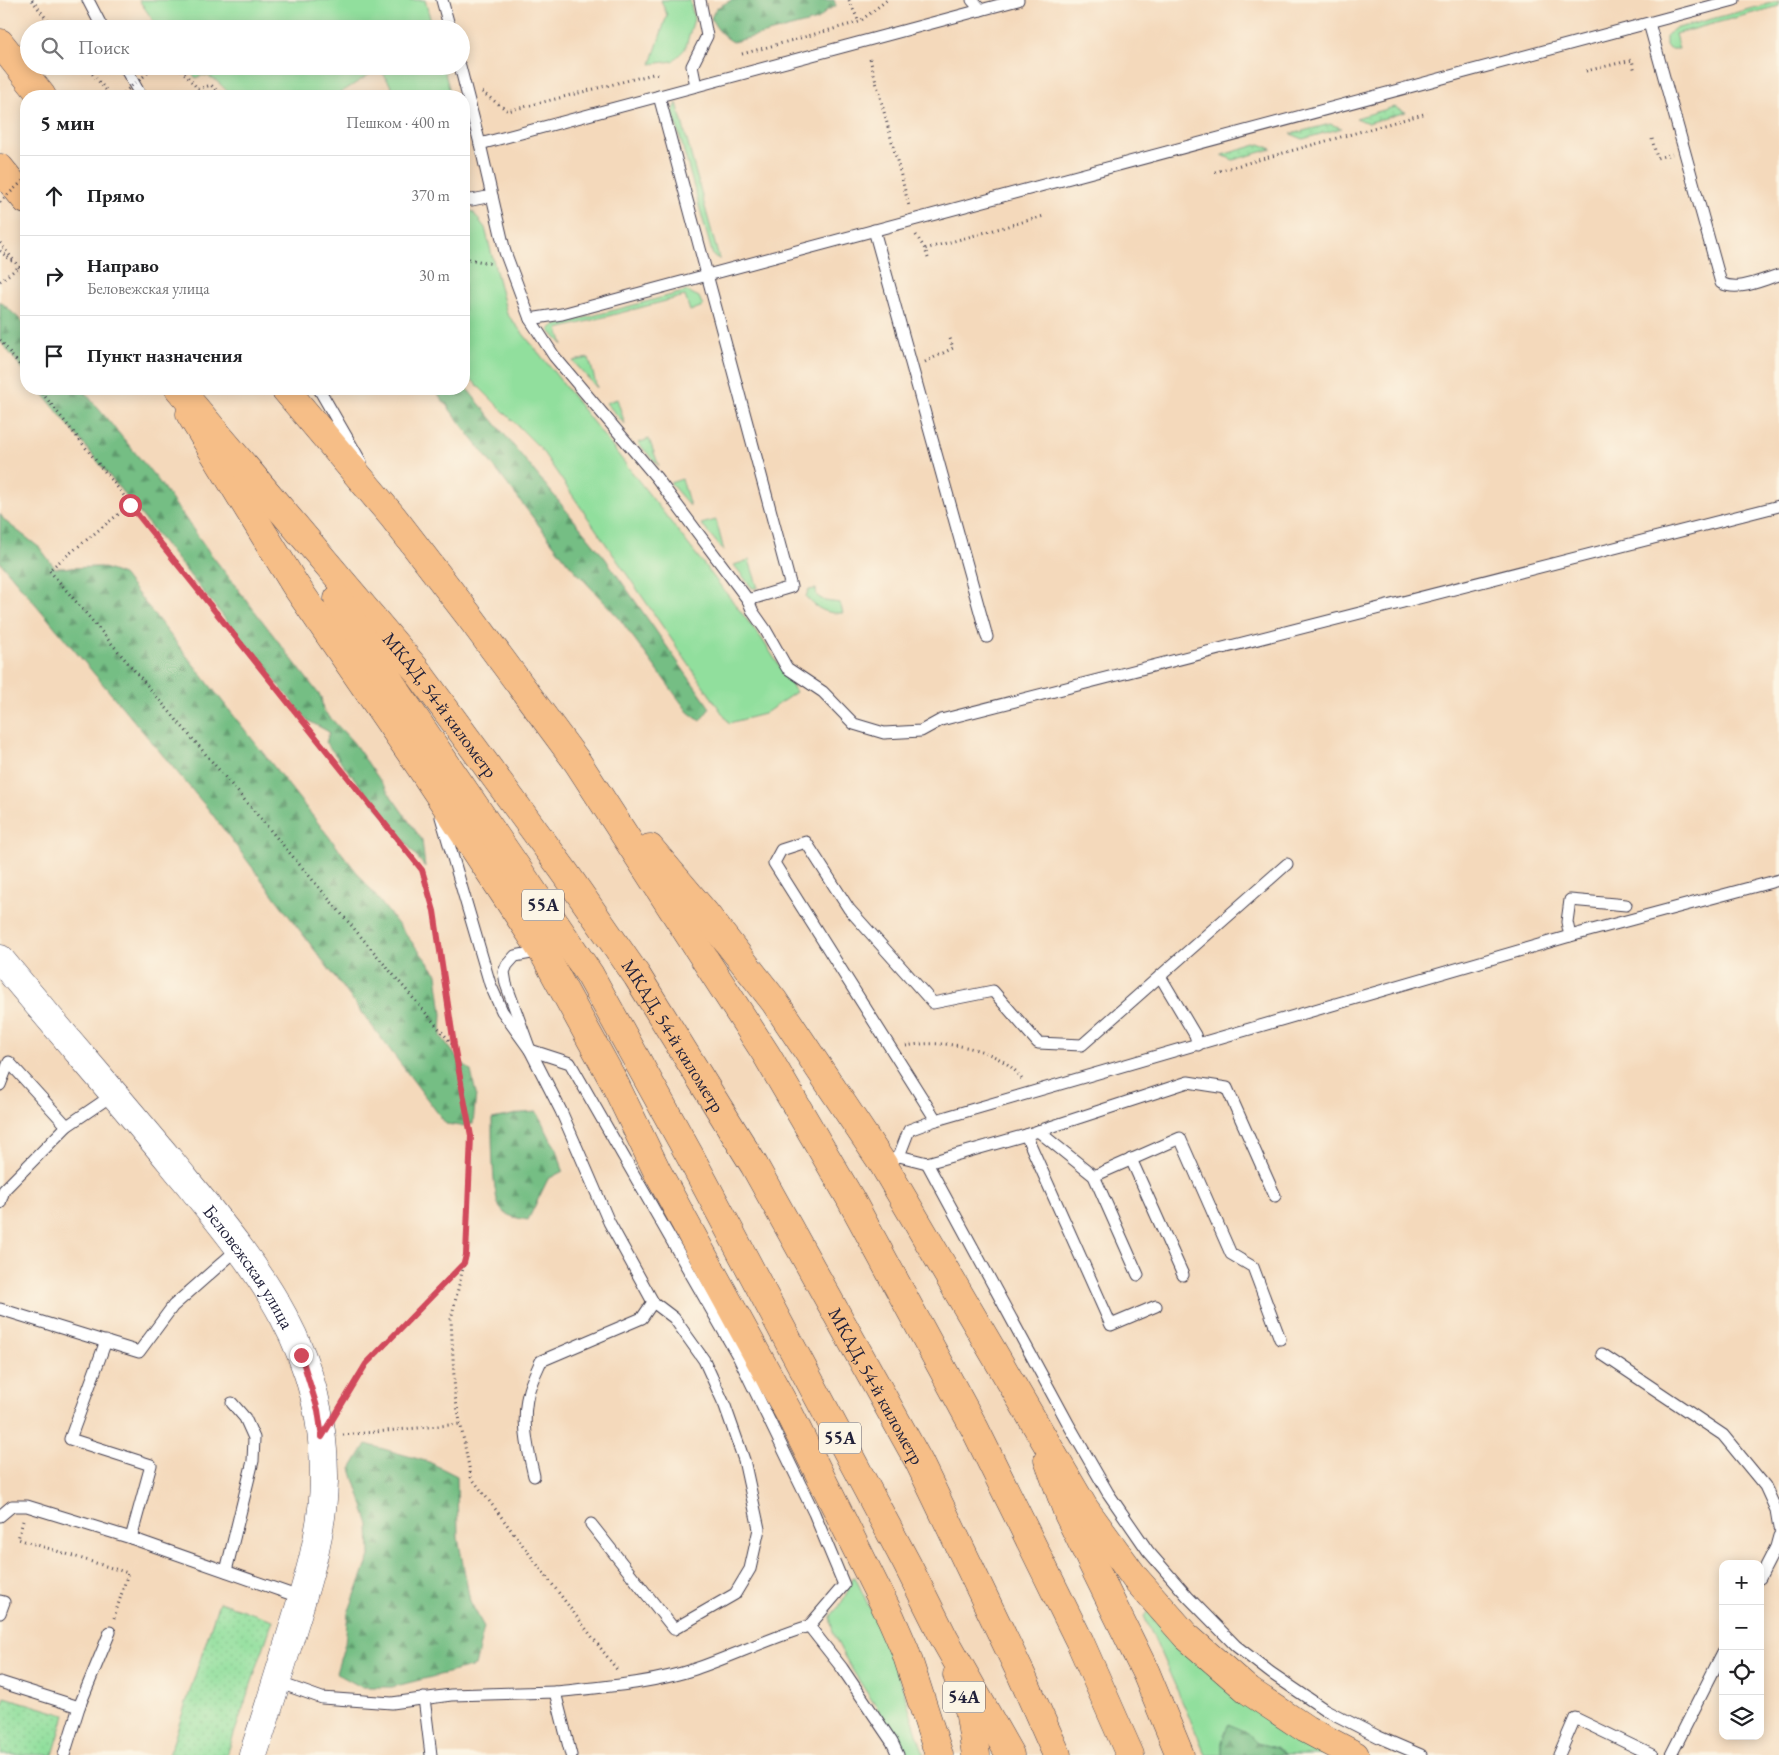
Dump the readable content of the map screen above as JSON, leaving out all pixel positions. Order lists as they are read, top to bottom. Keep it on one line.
{"streets":{"main road":["МКАД, 54-й километр","55А","54А"],"street":["Беловежская улица"]},"crossings":[["МКАД, 54-й километр","55А"],["55А","54А"]],"page":{"search":"Поиск","heading":["5 мин","Пешком · 400 m"],"list":[["Прямо","370 m"],["Направо","Беловежская улица","30 m"],"Пункт назначения"],"map_buttons":["+","−"]}}
